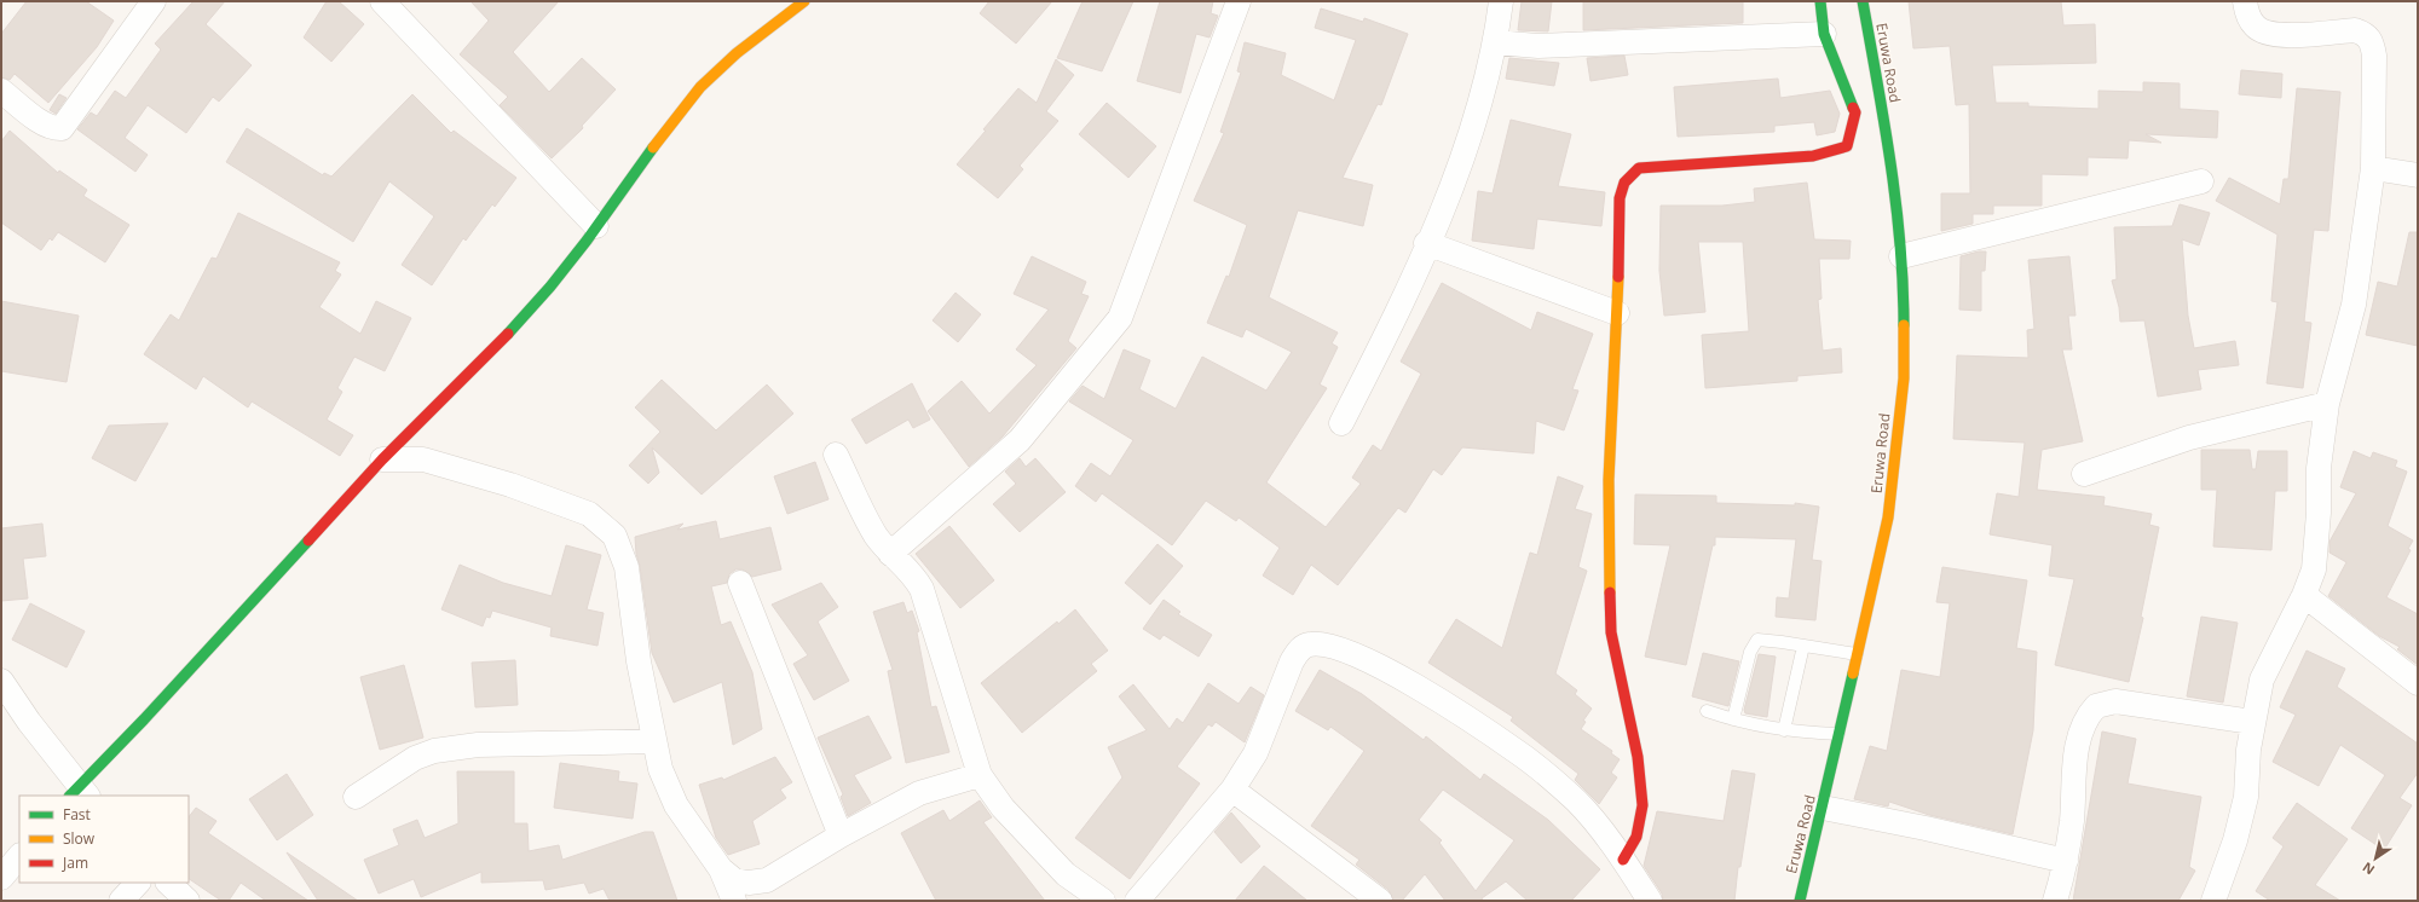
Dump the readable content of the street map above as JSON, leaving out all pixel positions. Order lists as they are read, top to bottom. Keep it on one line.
{"streets":{"street":["Eruwa Road"]},"legend":["Fast","Slow","Jam"],"north":"bottom left"}
